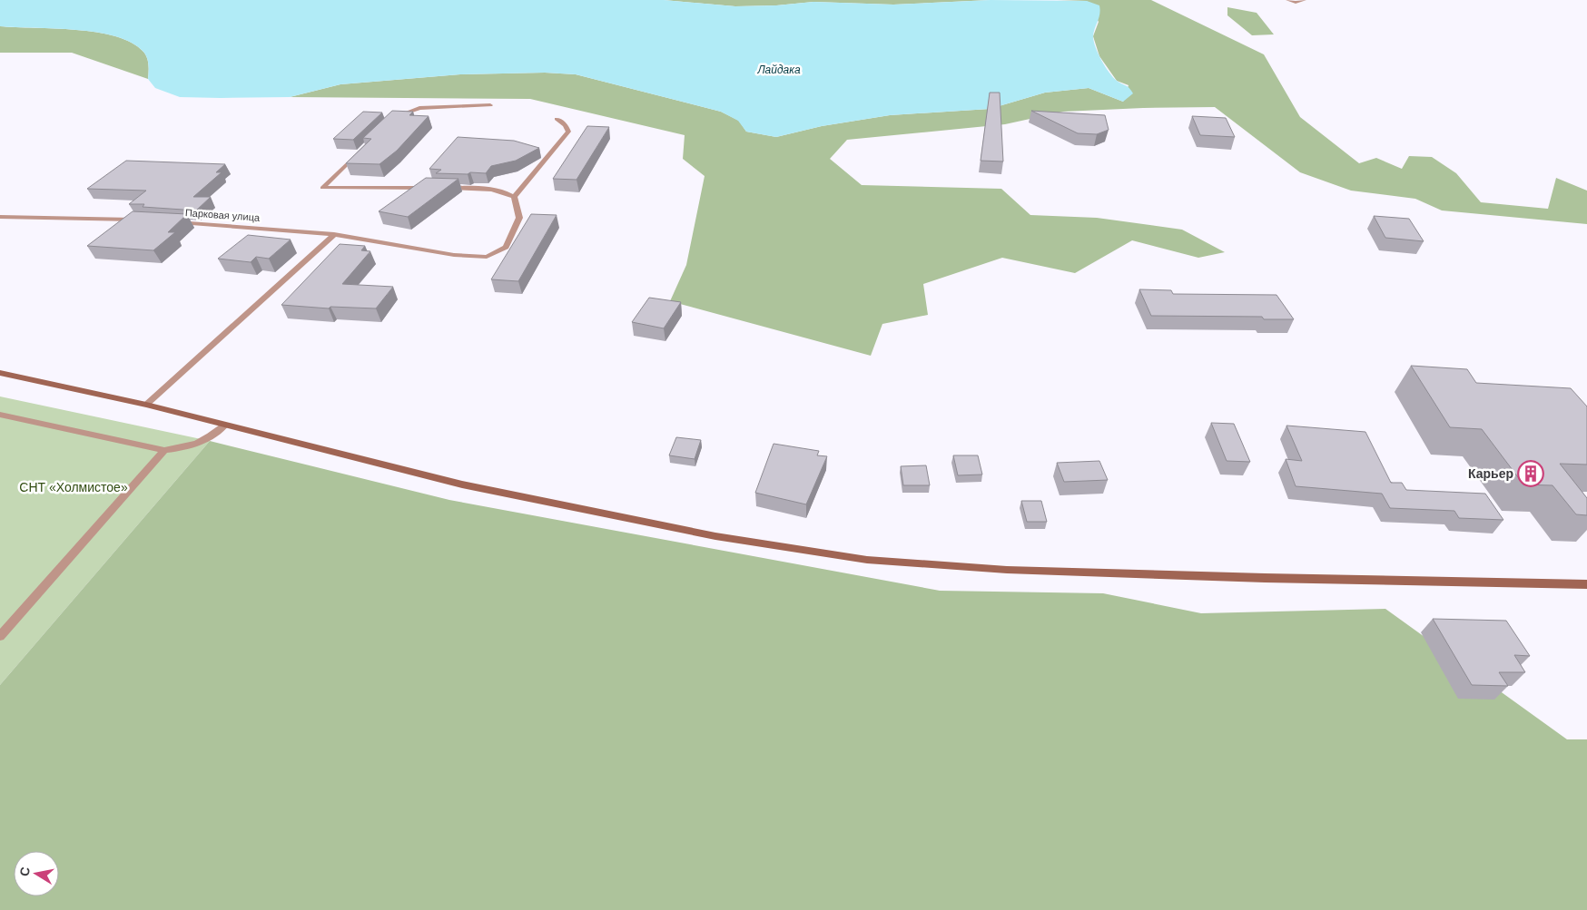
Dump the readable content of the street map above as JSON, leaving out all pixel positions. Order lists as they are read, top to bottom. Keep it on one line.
{"streets":{"street":["Парковая улица"]},"water":["Лайдака"],"parks":["СНТ «Холмистое»"],"places":{"building":["Карьер"]},"north":"left"}
